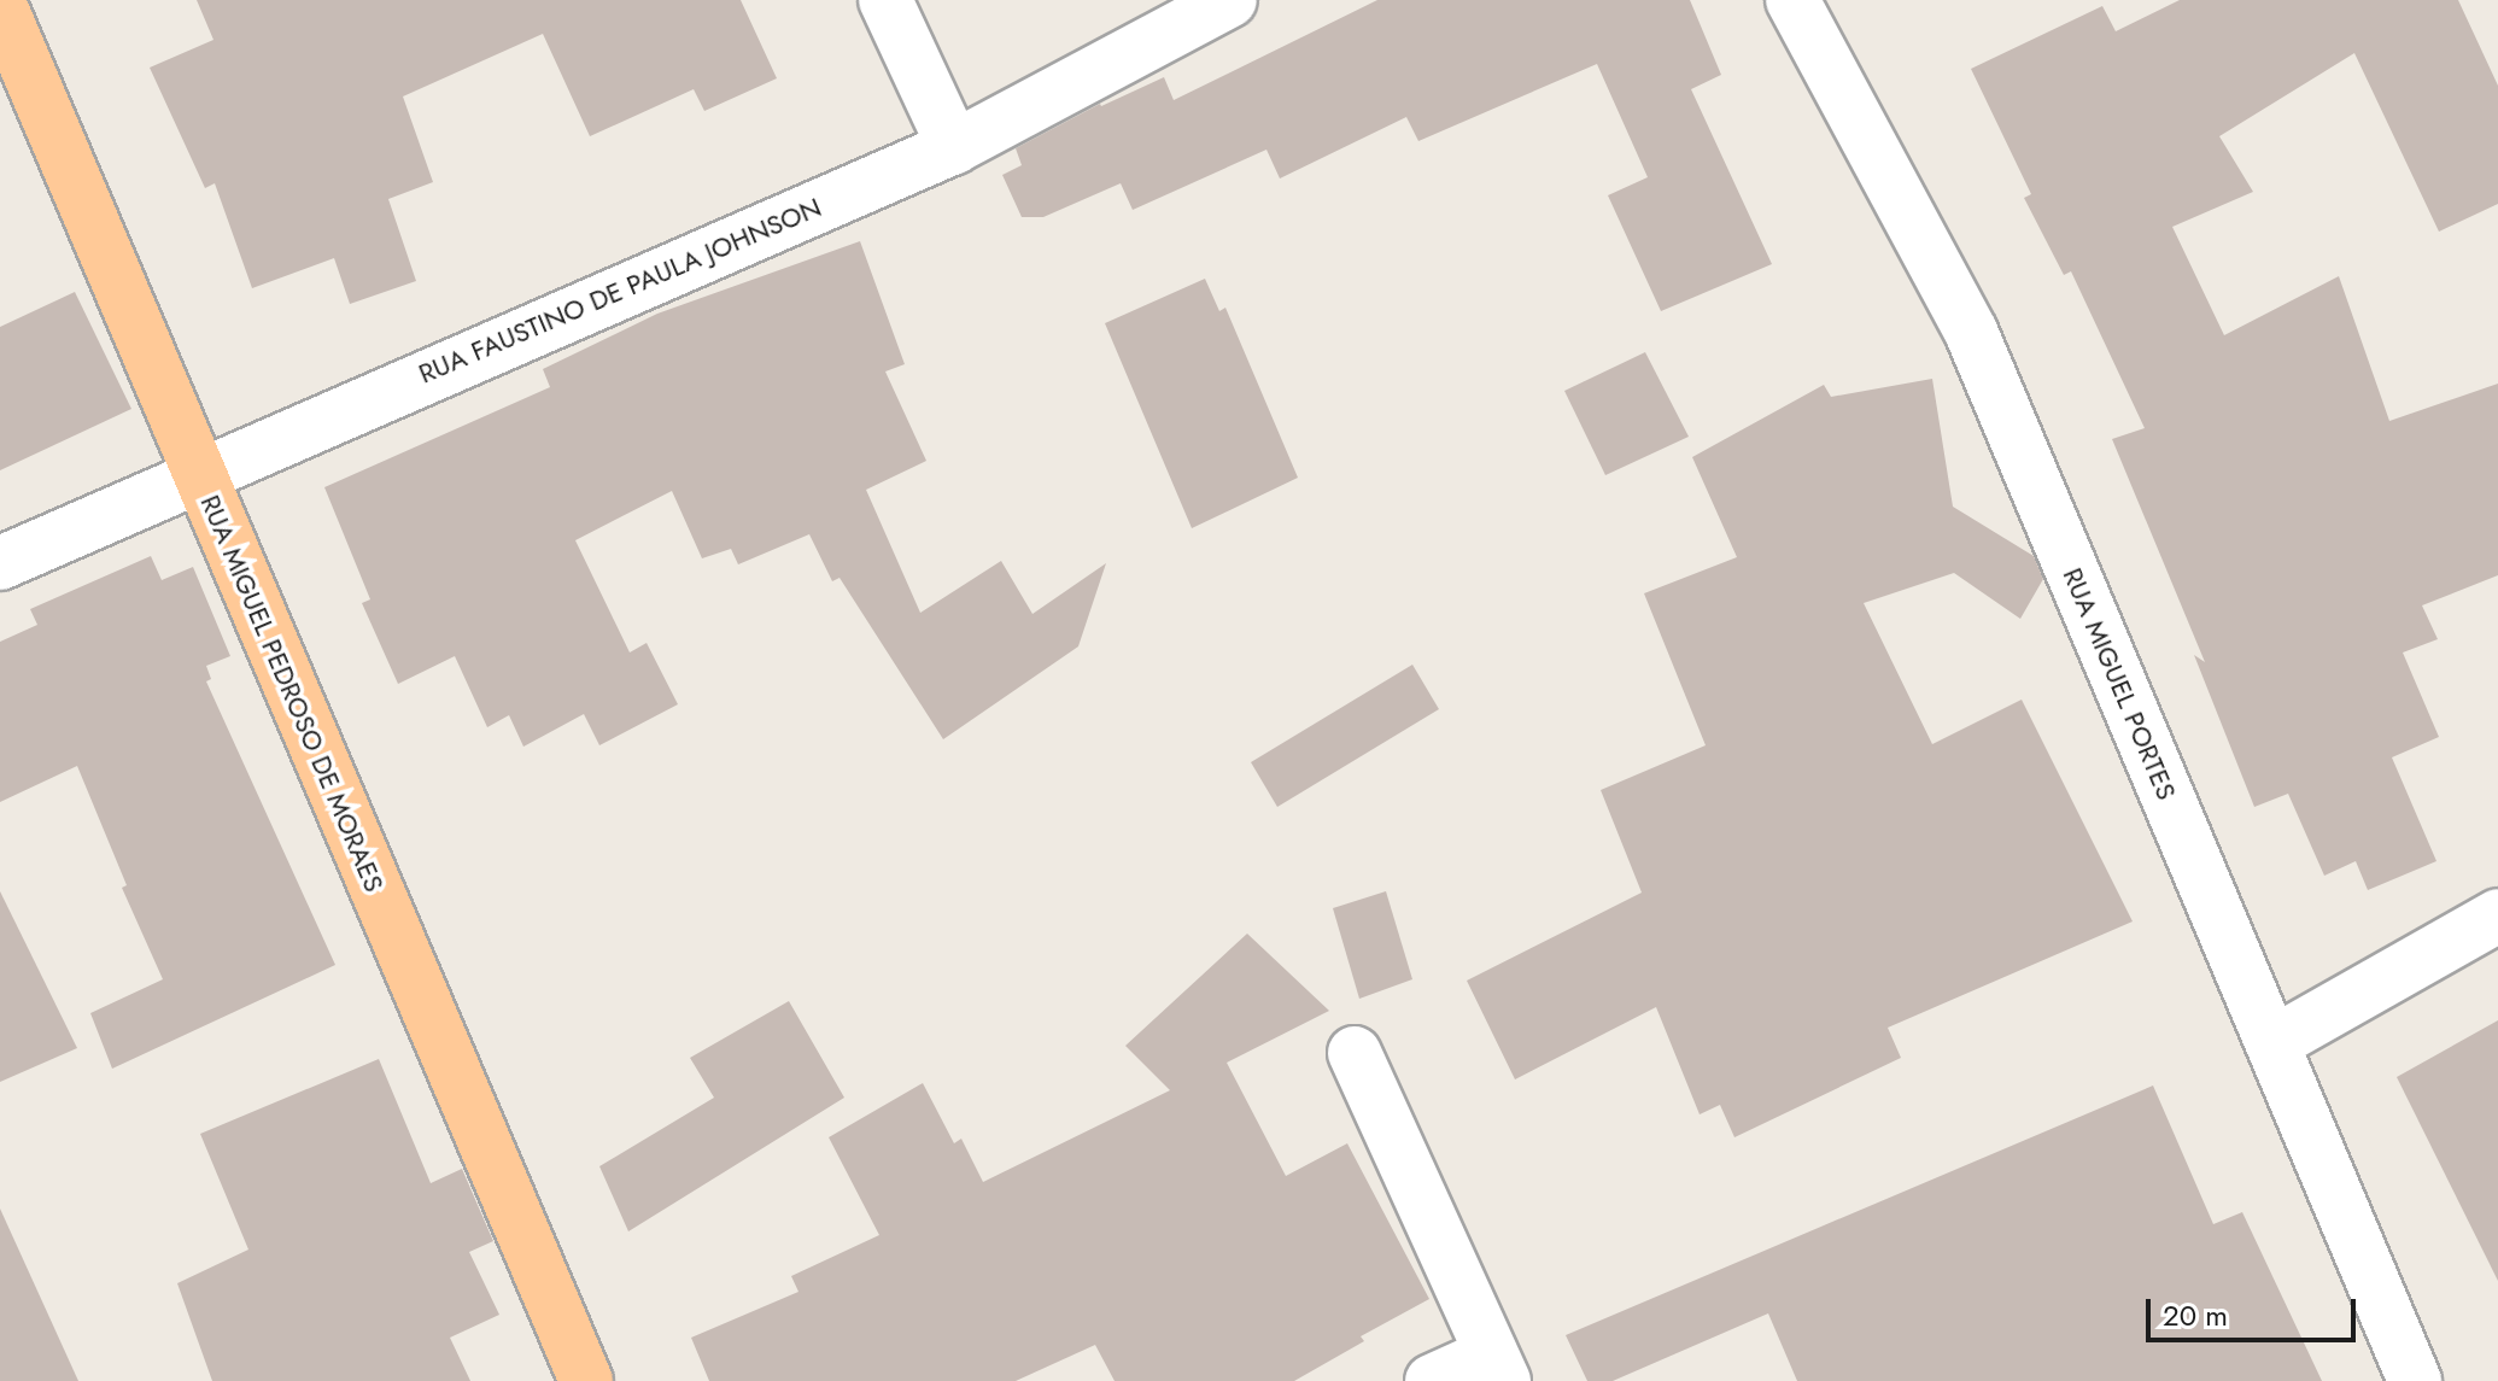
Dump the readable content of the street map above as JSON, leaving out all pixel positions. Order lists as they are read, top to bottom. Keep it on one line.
{"streets":{"main road":["RUA MIGUEL PEDROSO DE MORAES"],"street":["RUA FAUSTINO DE PAULA JOHNSON","RUA MIGUEL PORTES"]},"crossings":[["RUA FAUSTINO DE PAULA JOHNSON","RUA MIGUEL PEDROSO DE MORAES"]],"scale_bar":"20 m"}
